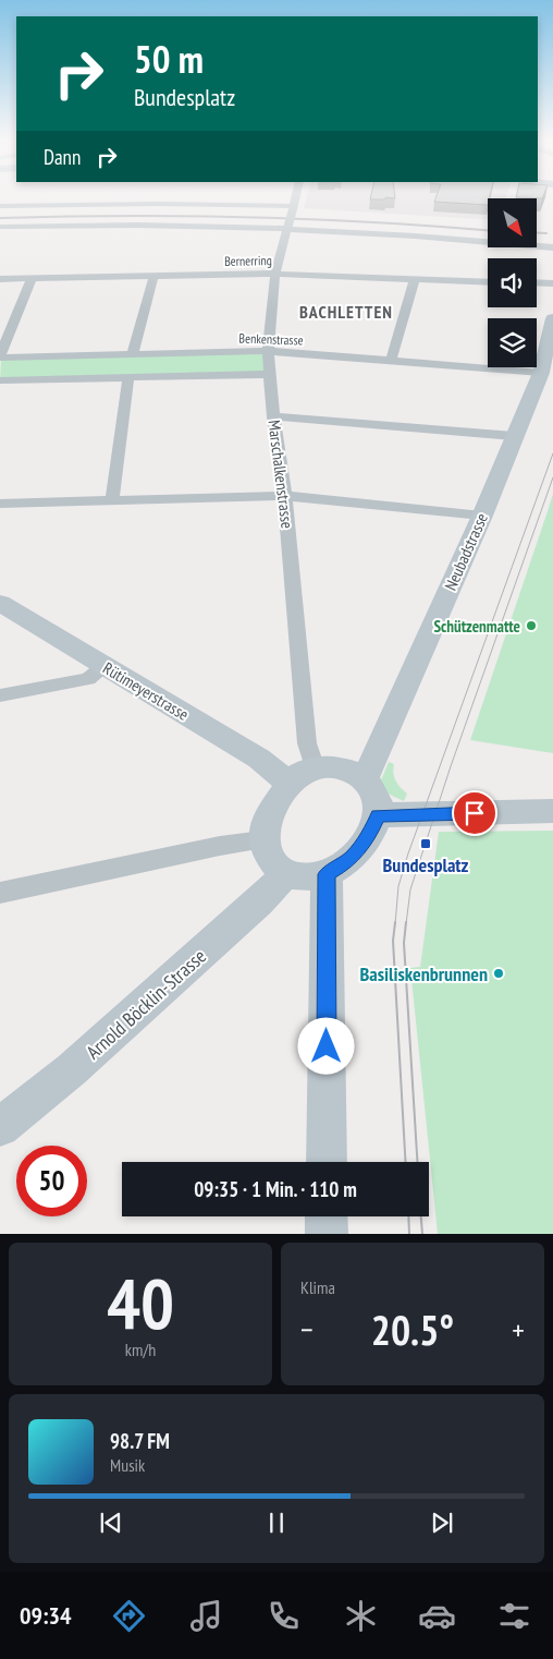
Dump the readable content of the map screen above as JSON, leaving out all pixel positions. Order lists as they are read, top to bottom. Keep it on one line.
{"streets":{"street":["Bernerring","Benkenstrasse","Marschalkenstrasse","Neubadstrasse","Rütimeyerstrasse","Arnold Böcklin-Strasse"]},"crossings":[["Bernerring","Marschalkenstrasse"],["Benkenstrasse","Marschalkenstrasse"],["Benkenstrasse","Neubadstrasse"],["Marschalkenstrasse","Neubadstrasse"],["Marschalkenstrasse","Rütimeyerstrasse"],["Marschalkenstrasse","Arnold Böcklin-Strasse"],["Neubadstrasse","Rütimeyerstrasse"],["Neubadstrasse","Arnold Böcklin-Strasse"],["Rütimeyerstrasse","Arnold Böcklin-Strasse"]],"districts":["BACHLETTEN"],"places":{"other":["Schützenmatte","Basiliskenbrunnen"],"transit":["Bundesplatz"]},"north":"bottom right","page":{"turn":["50 m","Bundesplatz"],"then":"Dann","limit":"50","trip":"09:35 · 1 Min. · 110 m","tile":[["40","km/h"],"Klima"],"heat":["−","20.5°","+"],"song":["98.7 FM","Musik"],"tabs":"09:34"}}
